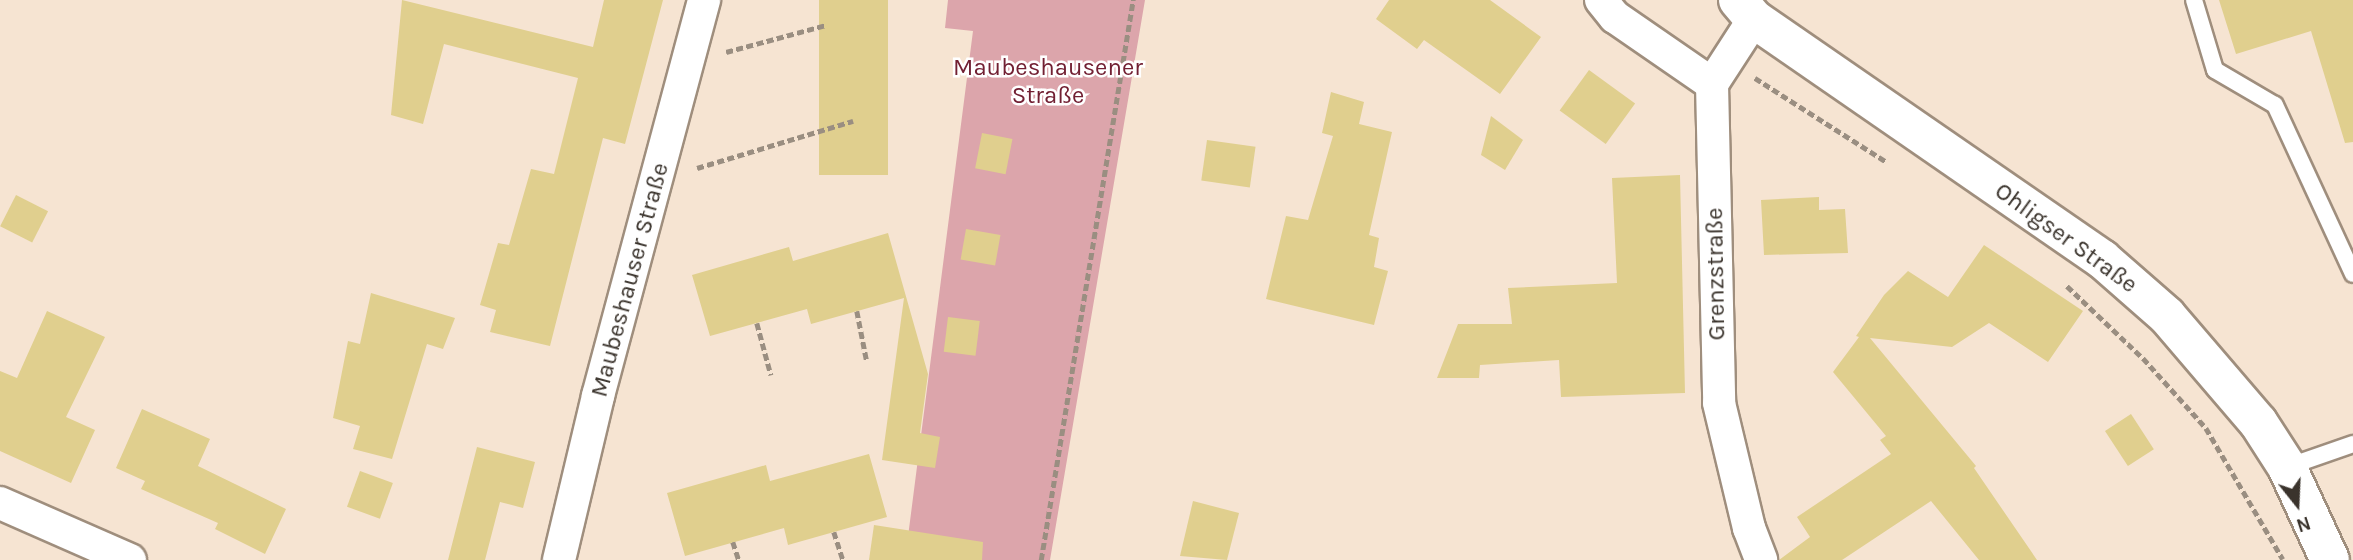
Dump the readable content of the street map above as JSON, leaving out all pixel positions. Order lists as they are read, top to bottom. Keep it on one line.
{"streets":{"main road":["Ohligser Straße"],"street":["Grenzstraße","Maubeshauser Straße"]},"parks":["Maubeshausener Straße"],"north":"bottom"}
